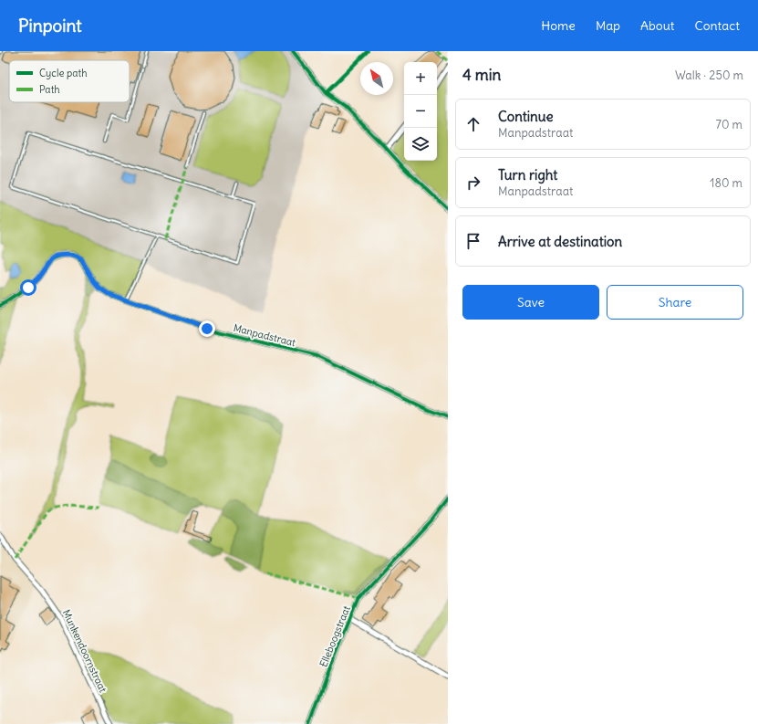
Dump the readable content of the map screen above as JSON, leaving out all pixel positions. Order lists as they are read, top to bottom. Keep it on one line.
{"streets":{"street":["Manpadstraat","Elleboogstraat","Munkendoornstraat"]},"legend":["Cycle path","Path"],"north":"top left","page":{"header":"Pinpoint","nav":["Home","Map","About","Contact"],"heading":["4 min","Walk · 250 m"],"map_buttons":["+","−"],"list":[["Continue","Manpadstraat","70 m"],["Turn right","Manpadstraat","180 m"],"Arrive at destination"],"buttons":["Save","Share"]}}
